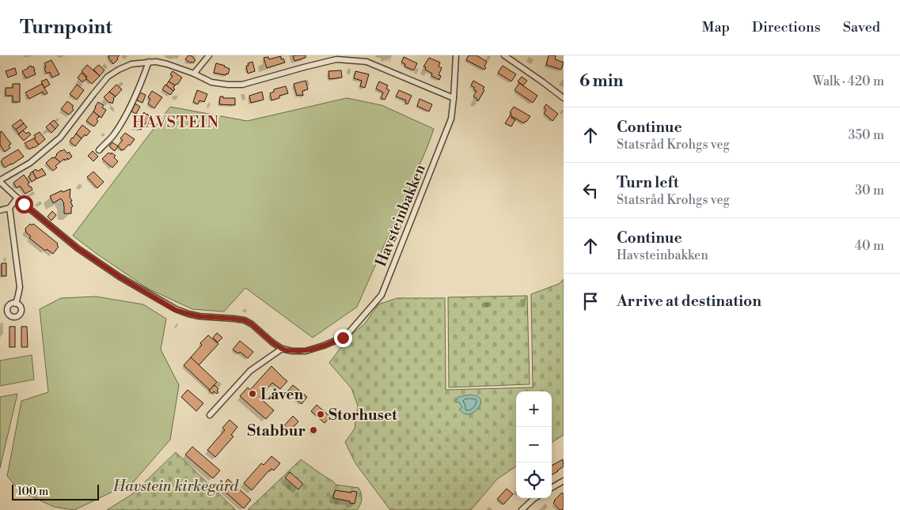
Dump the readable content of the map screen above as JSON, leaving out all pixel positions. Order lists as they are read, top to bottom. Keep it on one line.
{"streets":{"street":["Havsteinbakken"]},"districts":["HAVSTEIN"],"parks":["Havstein kirkegård"],"places":["Låven","Storhuset","Stabbur"],"scale_bar":"100 m","page":{"header":"Turnpoint","nav":["Map","Directions","Saved"],"heading":["6 min","Walk · 420 m"],"list":[["Continue","Statsråd Krohgs veg","350 m"],["Turn left","Statsråd Krohgs veg","30 m"],["Continue","Havsteinbakken","40 m"],"Arrive at destination"],"map_buttons":["+","−"],"scale":"100 m"}}
